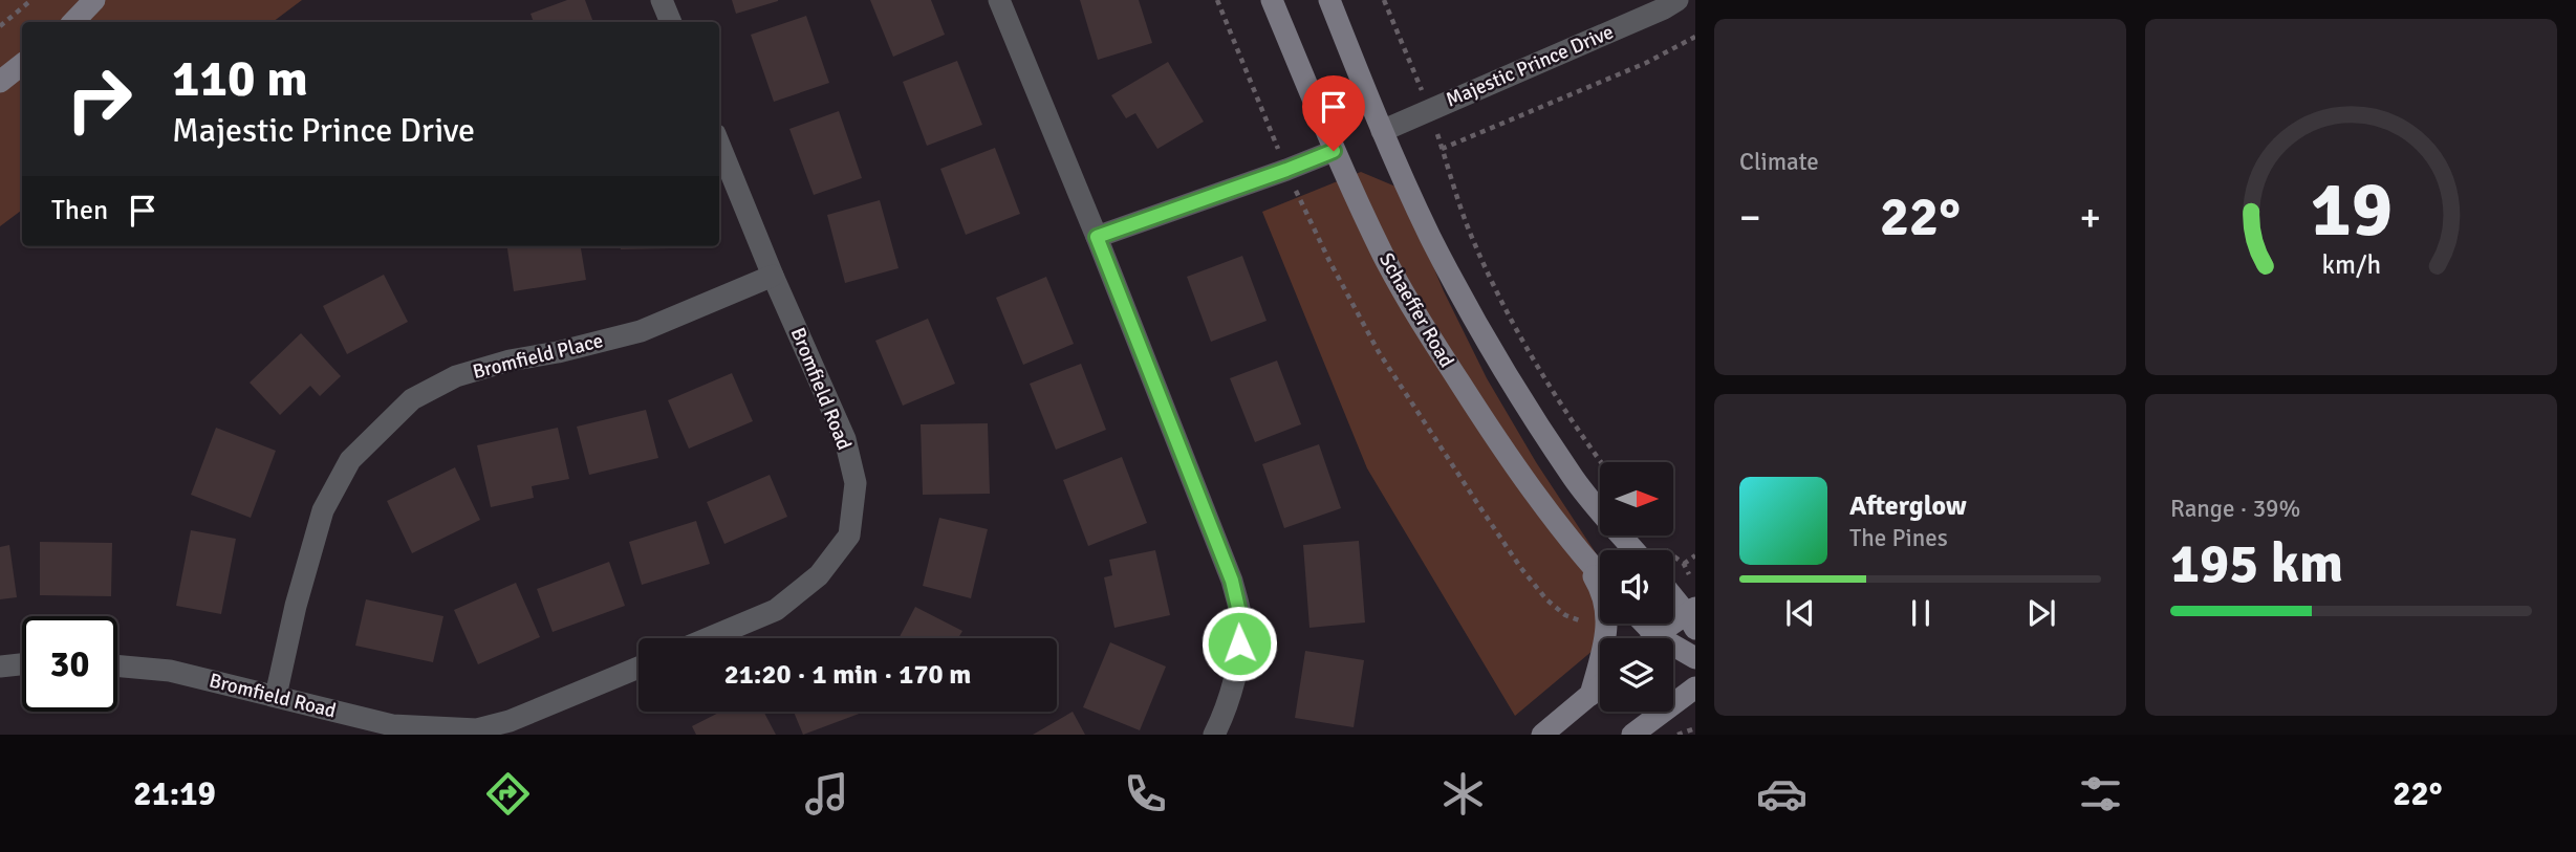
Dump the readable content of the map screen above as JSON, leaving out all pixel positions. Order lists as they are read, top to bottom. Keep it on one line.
{"streets":{"street":["Majestic Prince Drive","Schaeffer Road","Bromfield Place","Bromfield Road"]},"crossings":[["Bromfield Place","Bromfield Road"]],"north":"right","page":{"tile":["Climate",["Range · 39%","195 km"]],"turn":["110 m","Majestic Prince Drive"],"then":"Then","heat":["−","22°","+"],"song":["Afterglow","The Pines"],"limit":"30","trip":"21:20 · 1 min · 170 m","tabs":["21:19","22°"],"gauge":["19","km/h"]}}
